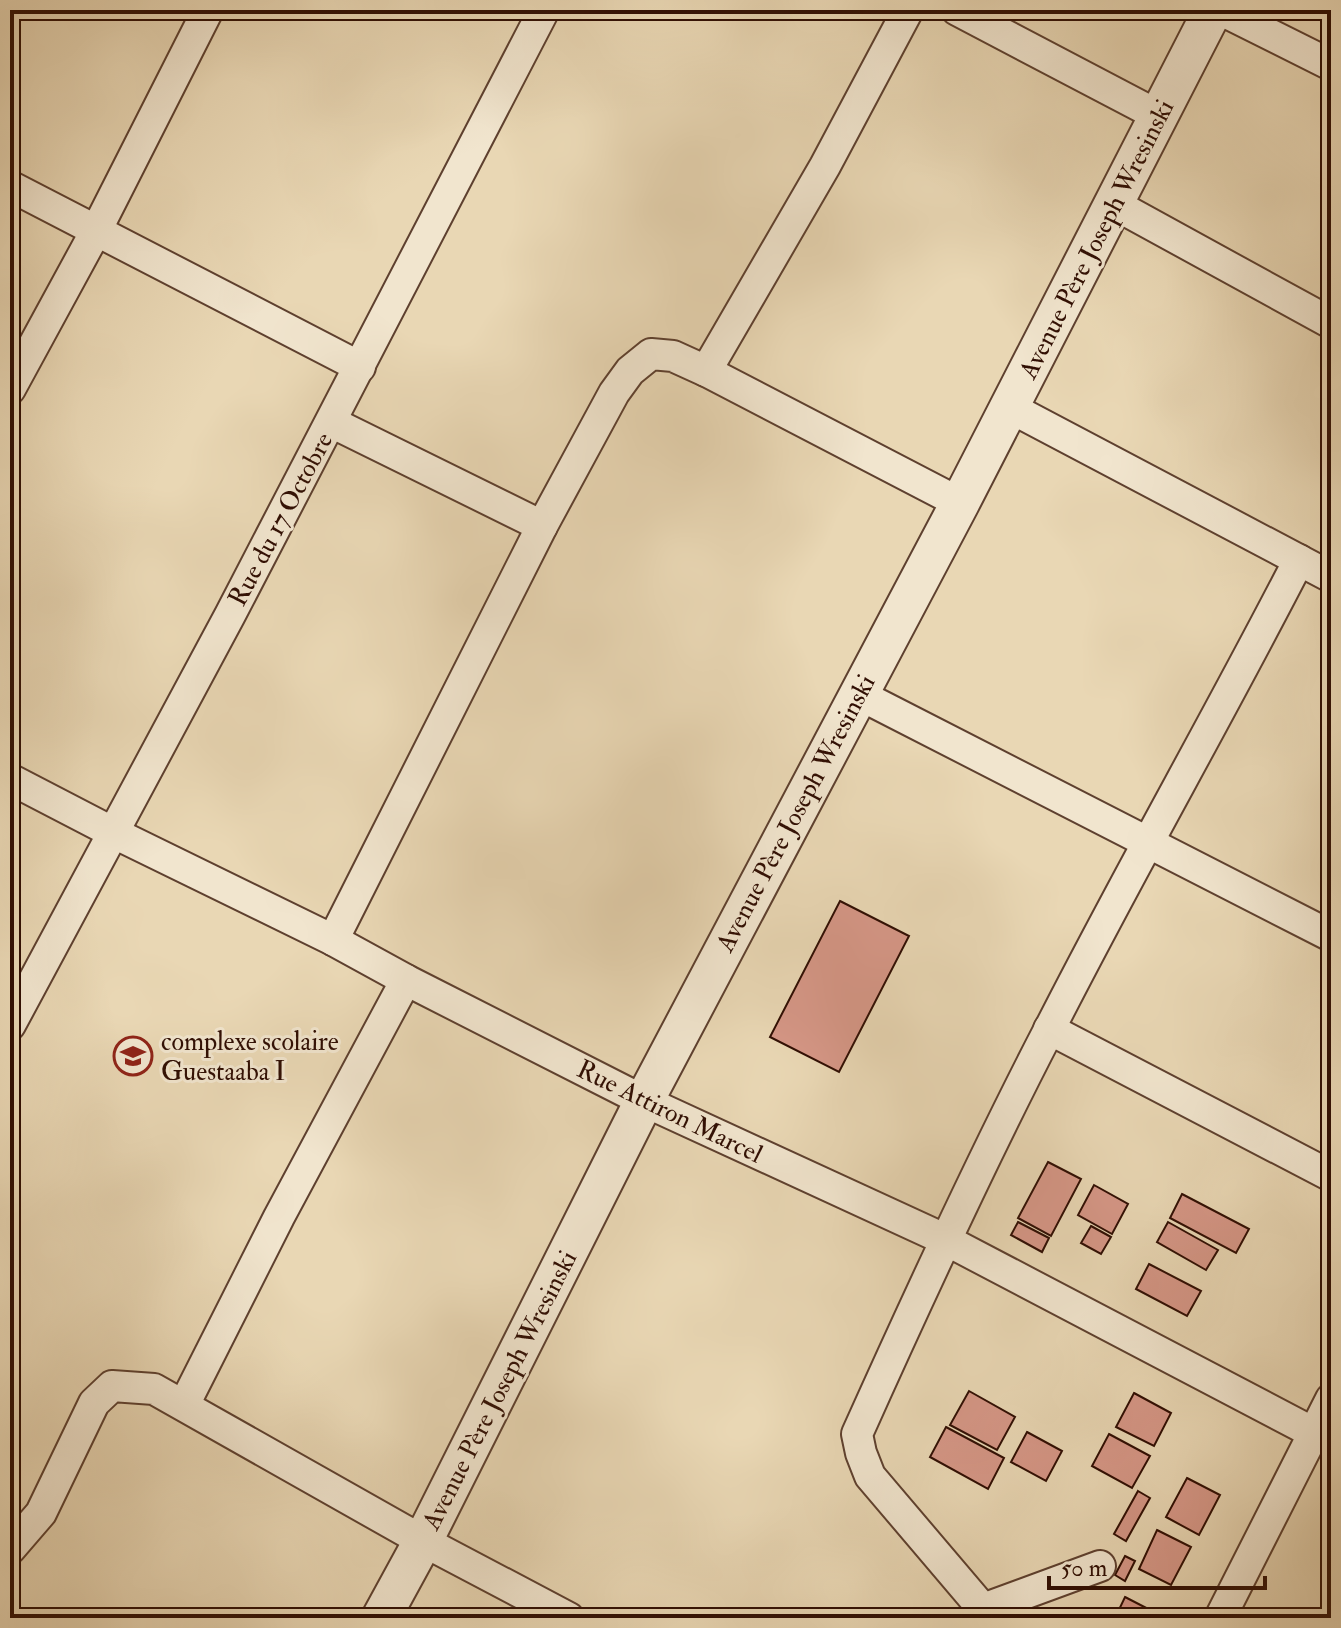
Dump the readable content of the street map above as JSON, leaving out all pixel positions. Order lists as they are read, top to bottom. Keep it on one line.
{"streets":{"street":["Avenue Père Joseph Wresinski","Rue du 17 Octobre","Rue Attiron Marcel"]},"crossings":[["Avenue Père Joseph Wresinski","Rue Attiron Marcel"],["Rue du 17 Octobre","Rue Attiron Marcel"]],"places":{"school or university":["complexe scolaire Guestaaba I"]},"scale_bar":"50 m"}
